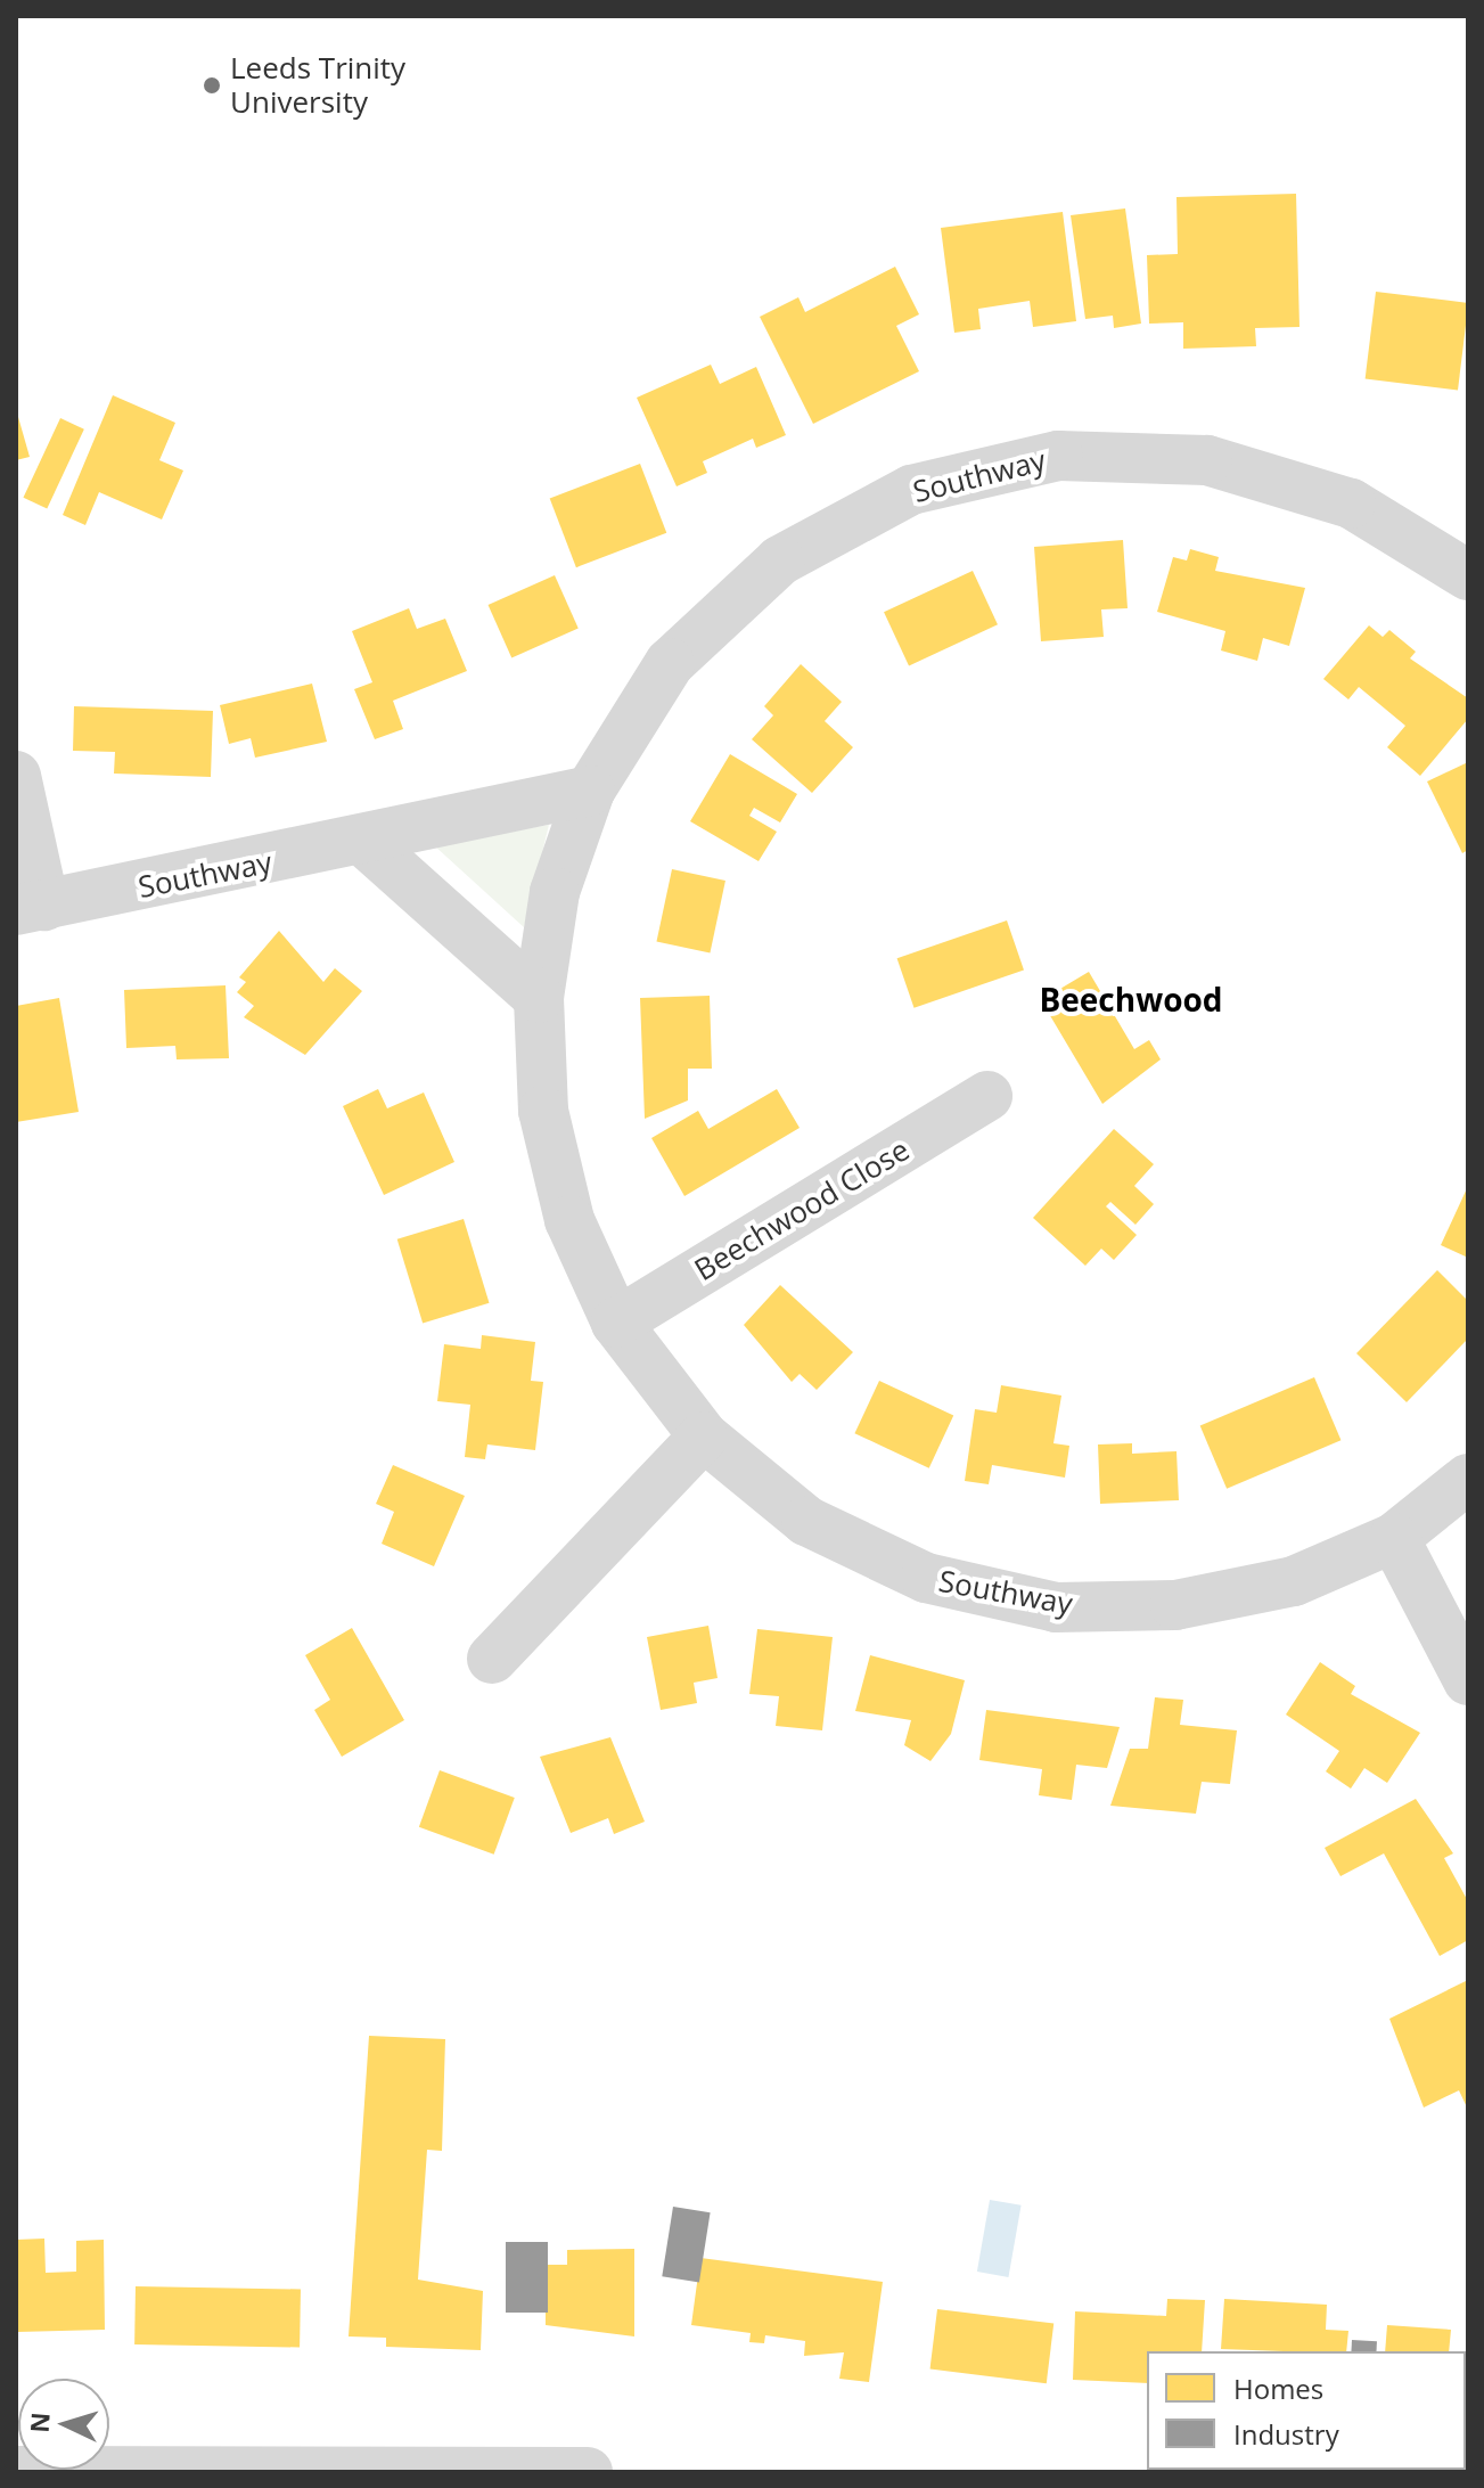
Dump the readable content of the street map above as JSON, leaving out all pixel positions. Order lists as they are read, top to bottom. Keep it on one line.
{"streets":{"street":["Southway","Beechwood Close"]},"crossings":[["Southway","Beechwood Close"]],"districts":["Beechwood"],"places":["Leeds Trinity University"],"legend":["Homes","Industry"],"north":"left"}
